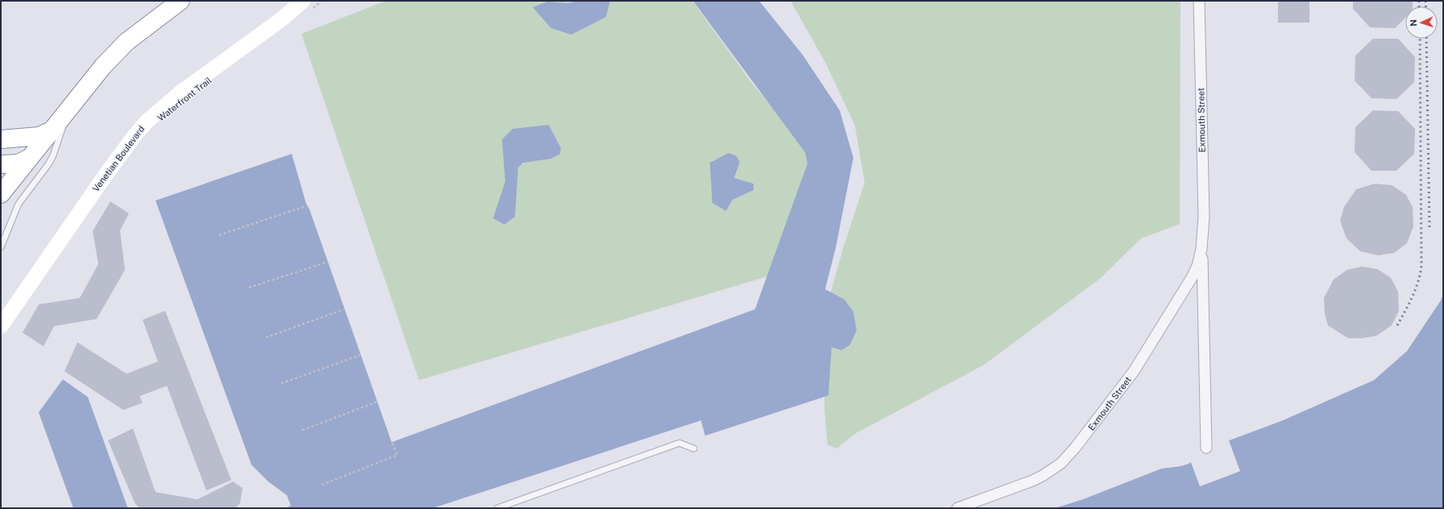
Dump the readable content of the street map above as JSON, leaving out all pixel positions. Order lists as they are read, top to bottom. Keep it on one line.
{"streets":{"street":["Exmouth Street","Venetian Boulevard"]},"north":"left"}
